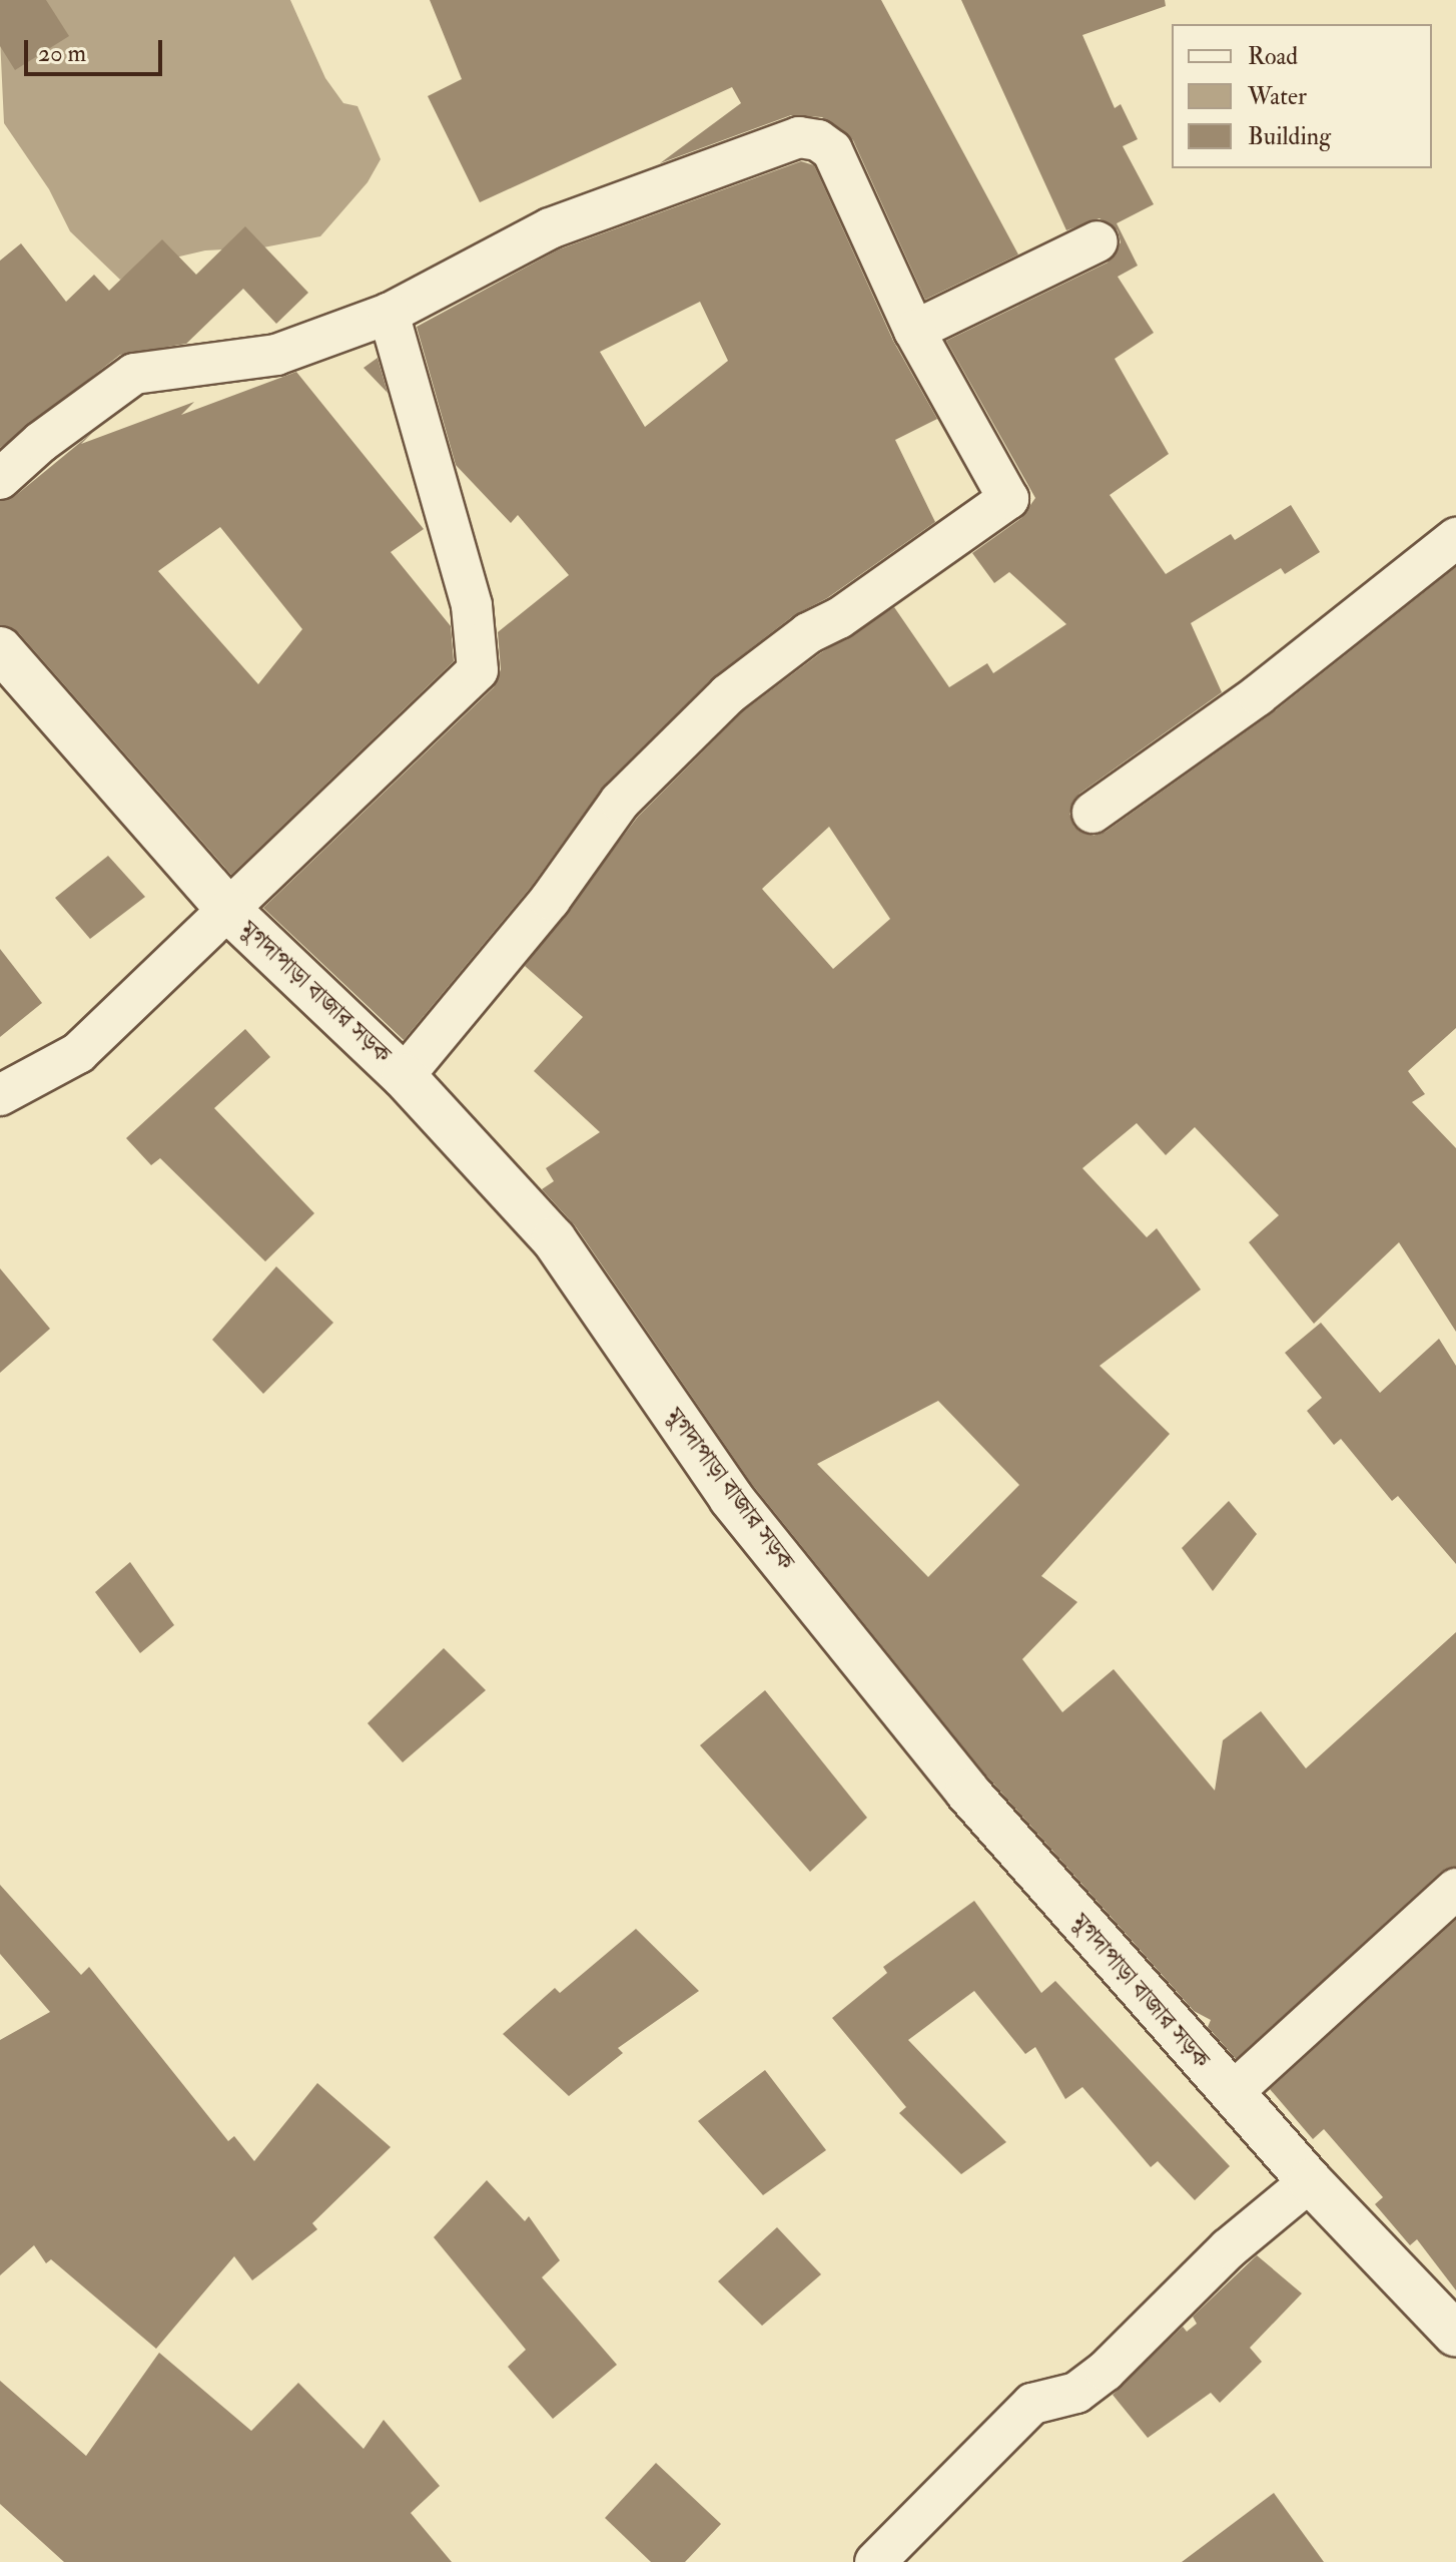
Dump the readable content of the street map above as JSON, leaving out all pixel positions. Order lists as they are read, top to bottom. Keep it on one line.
{"streets":{"street":["মুগদাপাড়া বাজার সড়ক"]},"legend":["Road","Water","Building"],"scale_bar":"20 m"}
